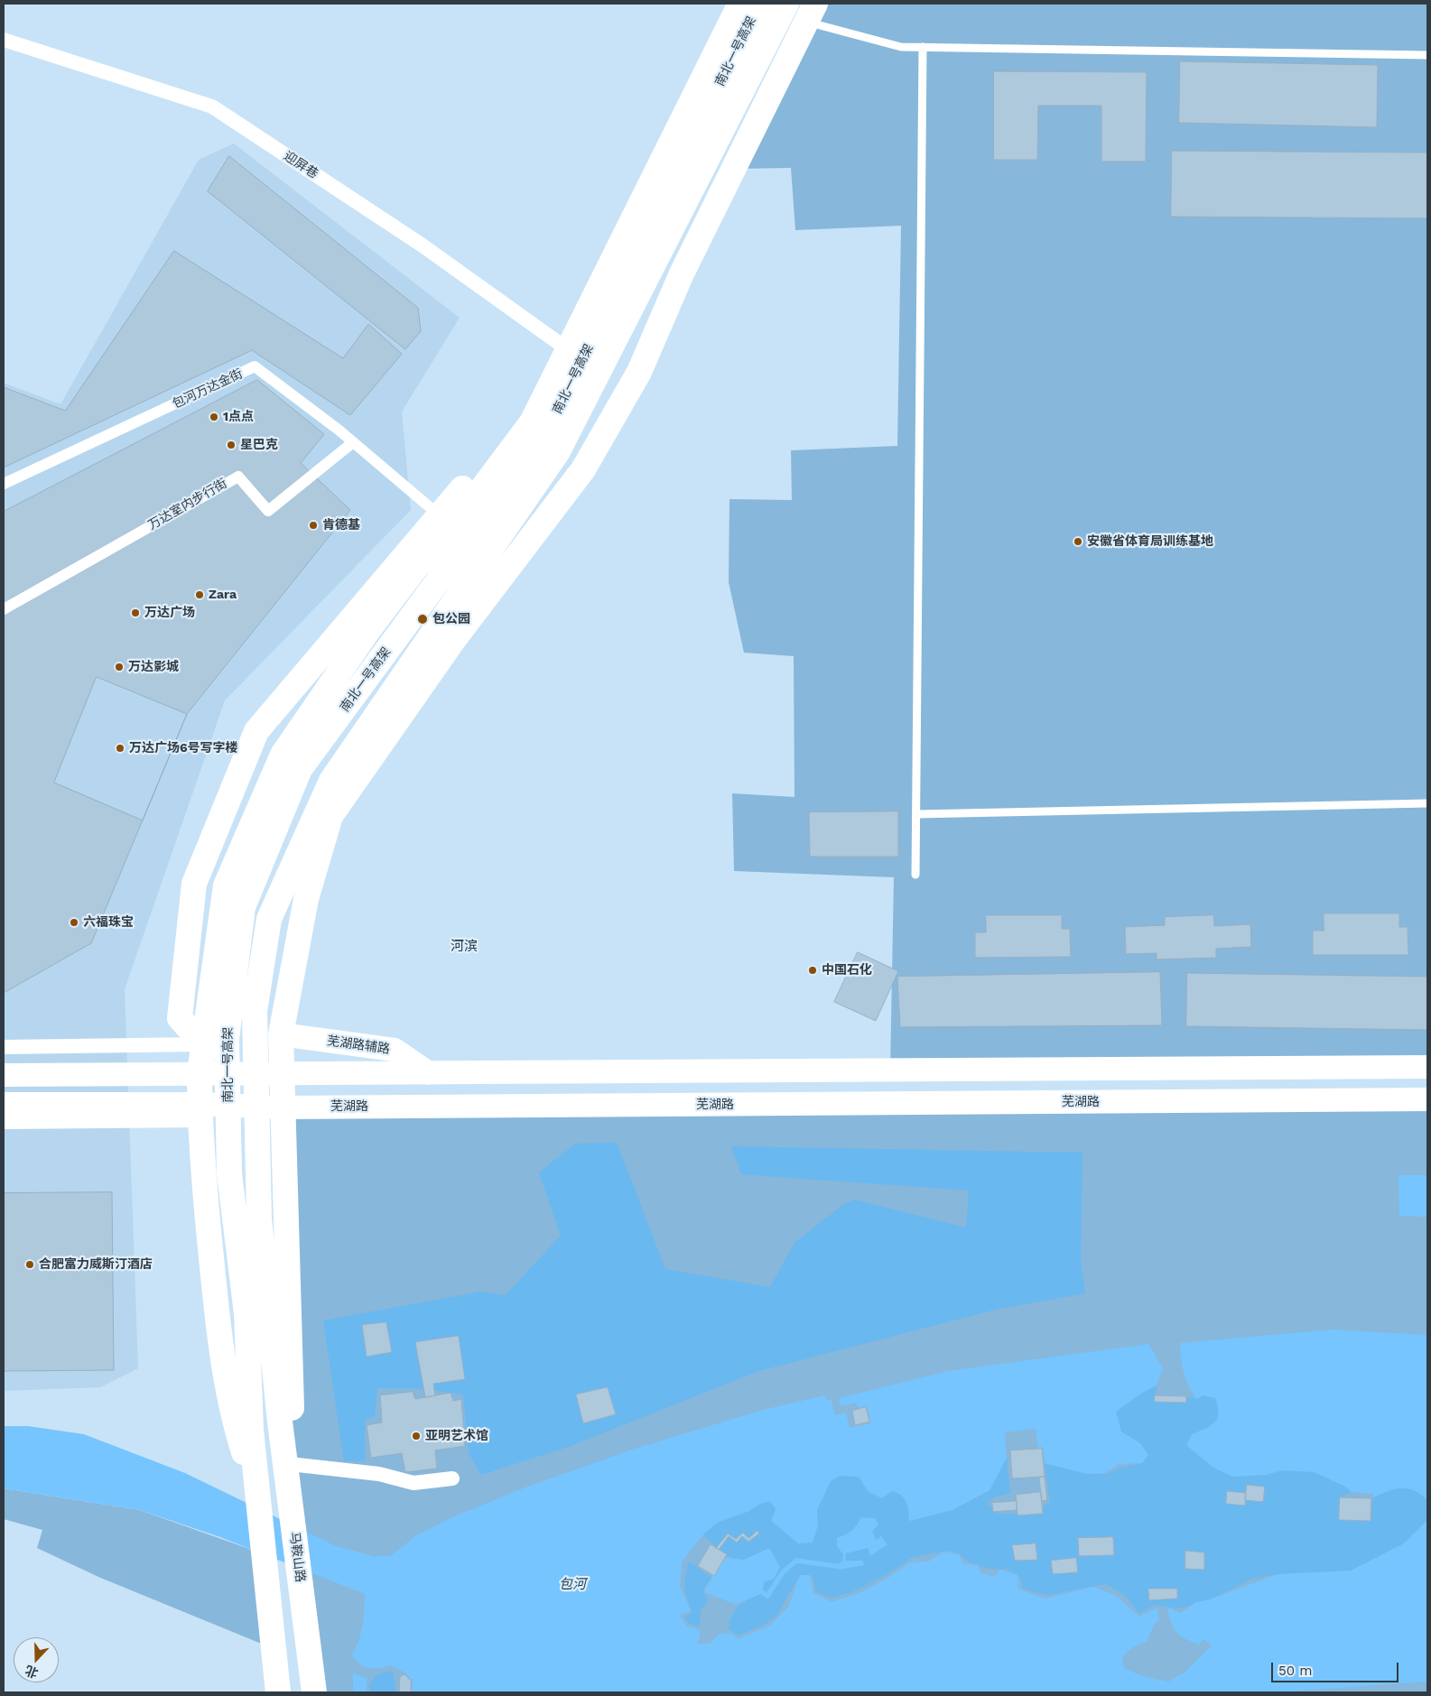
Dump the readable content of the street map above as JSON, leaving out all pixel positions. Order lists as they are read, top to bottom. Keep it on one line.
{"streets":{"highway":["南北一号高架","马鞍山路"],"main road":["芜湖路辅路","芜湖路"],"street":["迎屏巷","包河万达金街","万达室内步行街"]},"crossings":[["南北一号高架","迎屏巷"],["南北一号高架","马鞍山路"],["包河万达金街","万达室内步行街"]],"districts":["河滨"],"water":["包河"],"places":["1点点","星巴克","肯德基","安徽省体育局训练基地","Zara","万达广场","包公园","万达影城","万达广场6号写字楼","六福珠宝","中国石化","合肥富力威斯汀酒店","亚明艺术馆"],"scale_bar":"50 m","north":"bottom"}
